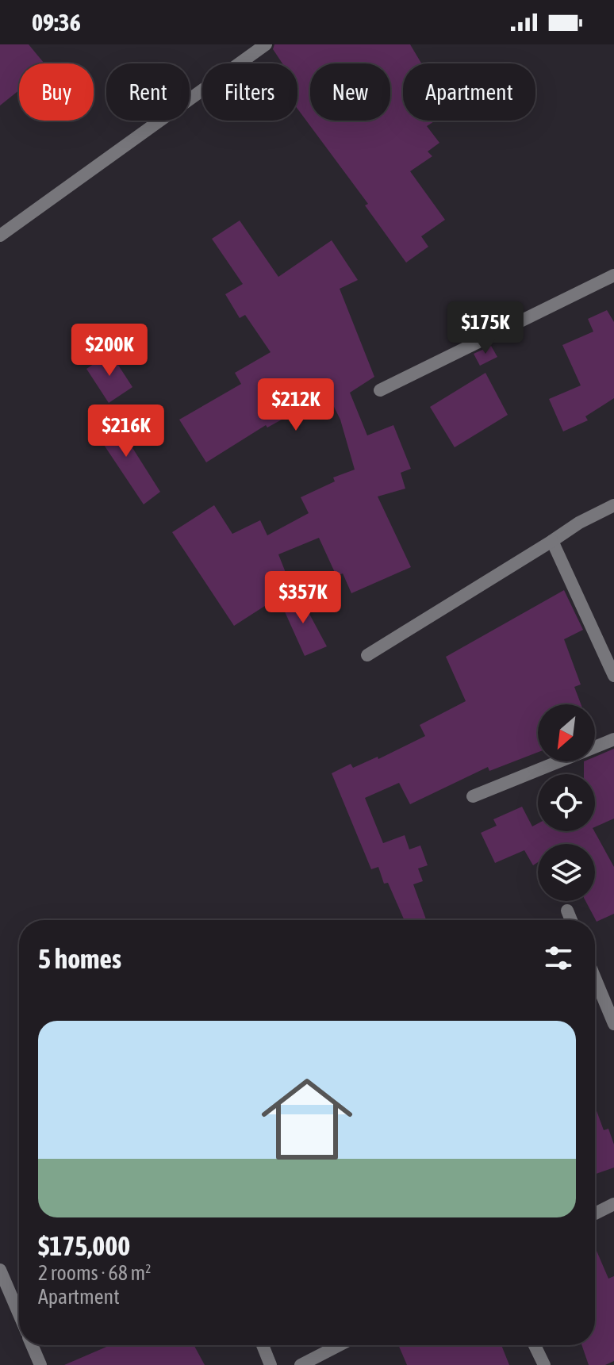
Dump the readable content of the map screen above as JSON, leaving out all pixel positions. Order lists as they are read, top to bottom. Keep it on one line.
{"north":"bottom left","page":{"status":"09:36","chip":["Buy","Rent","Filters","New","Apartment"],"price":["$175K","$200K","$212K","$216K","$357K"],"heading":"5 homes","list":[{"name":"$175,000","note":"2 rooms · 68 m² · Apartment"}]}}
